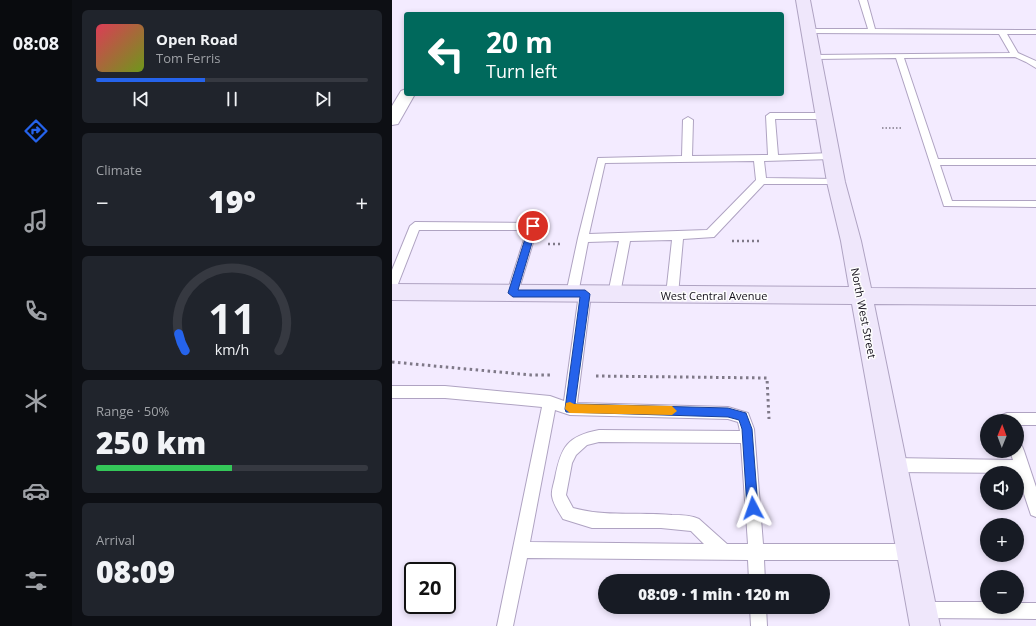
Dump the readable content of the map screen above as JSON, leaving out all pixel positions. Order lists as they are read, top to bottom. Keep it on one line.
{"streets":{"main road":["West Central Avenue","North West Street"]},"crossings":[["West Central Avenue","North West Street"]],"north":"top","page":{"tabs":"08:08","turn":["20 m","Turn left"],"song":["Open Road","Tom Ferris"],"tile":["Climate",["Range · 50%","250 km"],["Arrival","08:09"]],"heat":["−","19°","+"],"map_buttons":["+","−"],"limit":"20","trip":"08:09 · 1 min · 120 m","gauge":["11","km/h"]}}
